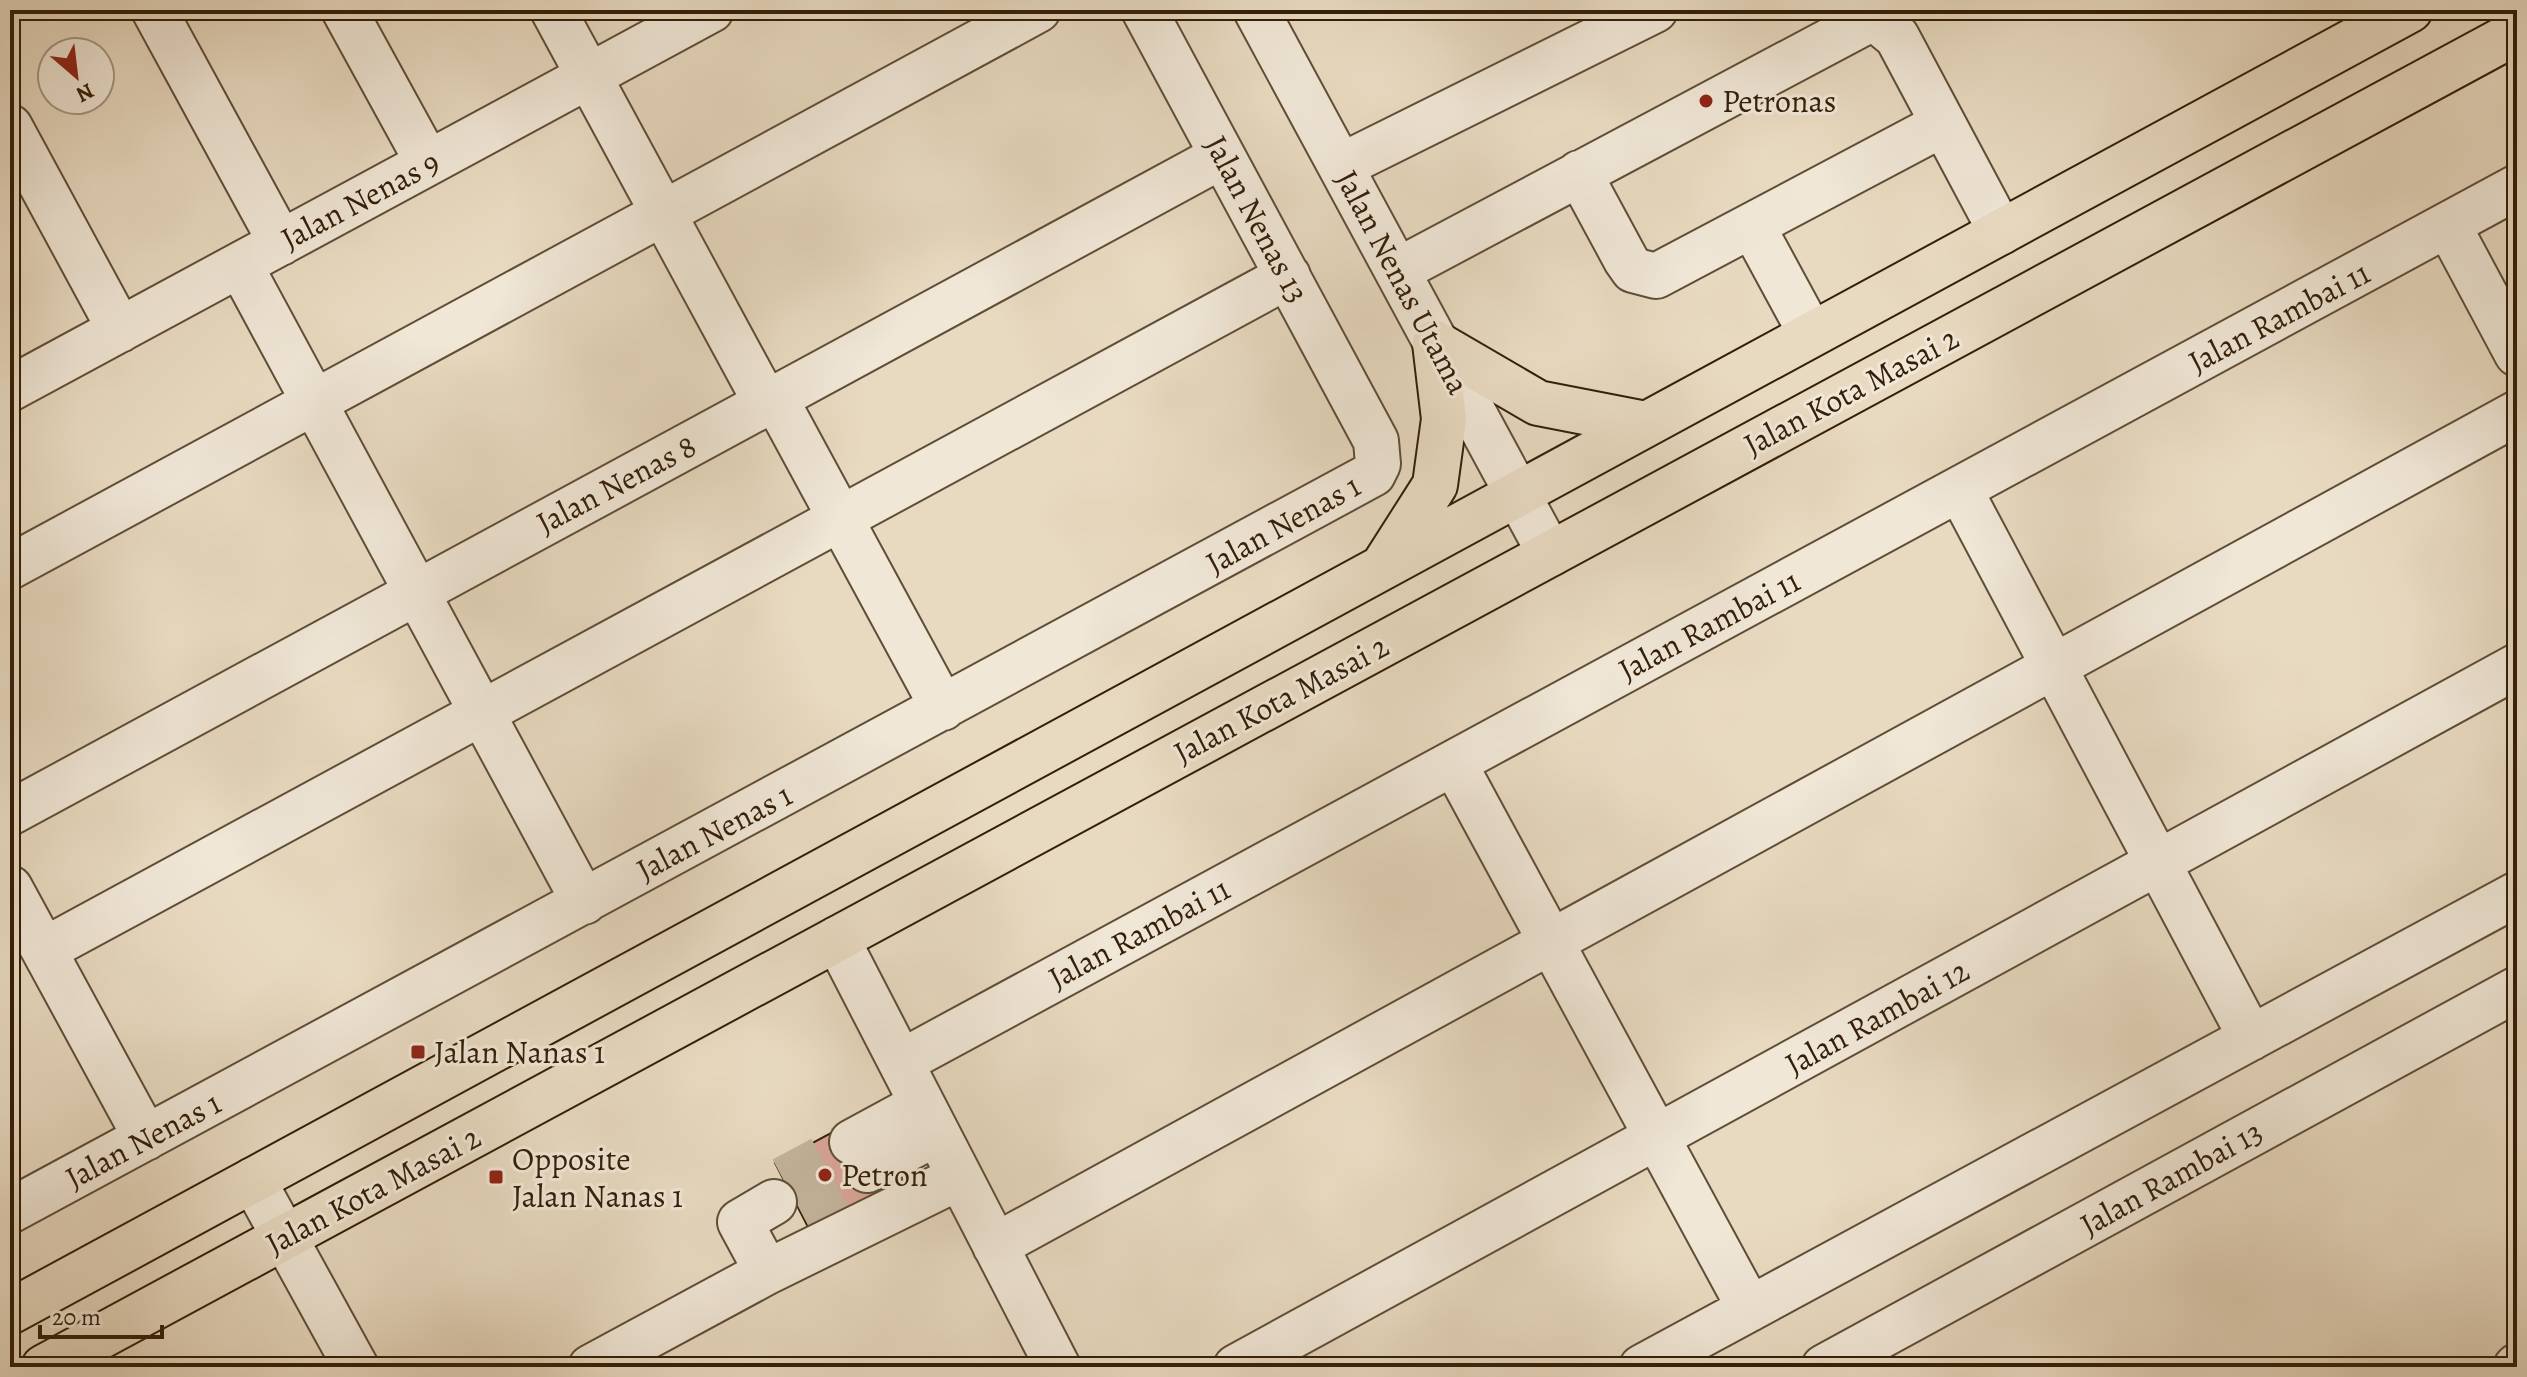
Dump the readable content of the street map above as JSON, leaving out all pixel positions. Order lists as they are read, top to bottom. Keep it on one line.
{"streets":{"main road":["Jalan Kota Masai 2"],"street":["Jalan Nenas 9","Jalan Nenas 13","Jalan Nenas Utama","Jalan Rambai 11","Jalan Nenas 8","Jalan Nenas 1","Jalan Rambai 12","Jalan Rambai 13"]},"crossings":[["Jalan Nenas 13","Jalan Nenas 8"],["Jalan Nenas 13","Jalan Nenas 1"],["Jalan Nenas Utama","Jalan Kota Masai 2"]],"places":{"other":["Petronas","Petron"],"transit":["Jalan Nanas 1","Opposite Jalan Nanas 1"]},"scale_bar":"20 m","north":"bottom right"}
